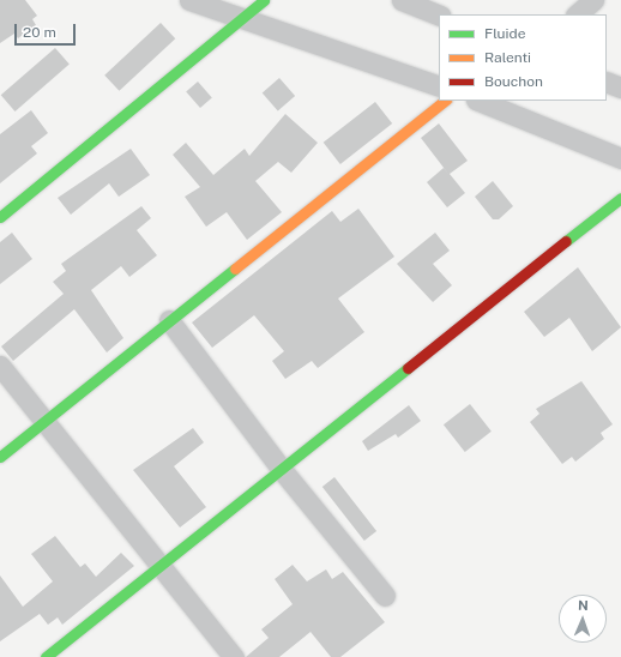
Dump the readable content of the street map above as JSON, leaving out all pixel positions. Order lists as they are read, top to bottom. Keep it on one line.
{"legend":["Fluide","Ralenti","Bouchon"],"scale_bar":"20 m","north":"top"}
